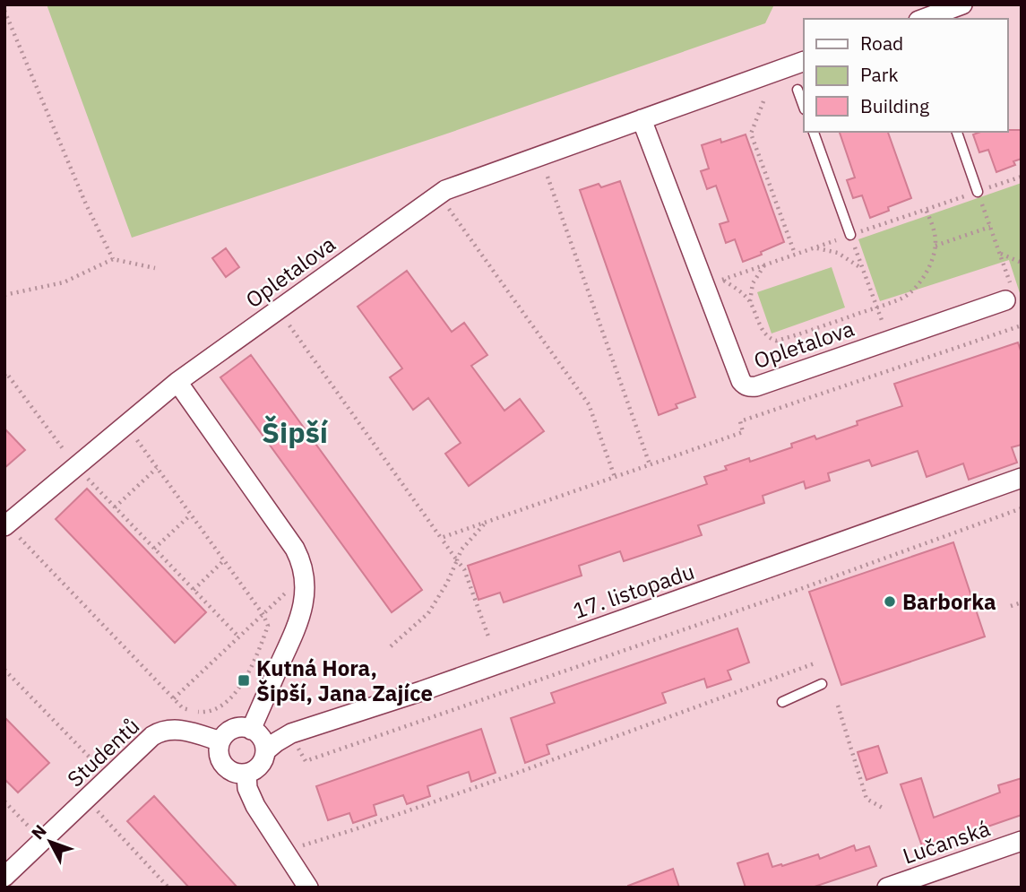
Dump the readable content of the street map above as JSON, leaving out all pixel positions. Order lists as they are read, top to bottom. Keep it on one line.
{"streets":{"street":["Opletalova","17. listopadu","Studentů","Lučanská"]},"crossings":[["17. listopadu","Studentů"]],"districts":["Šipší"],"places":{"other":["Barborka"],"transit":["Kutná Hora, Šipší, Jana Zajíce"]},"legend":["Road","Park","Building"],"north":"top left"}
